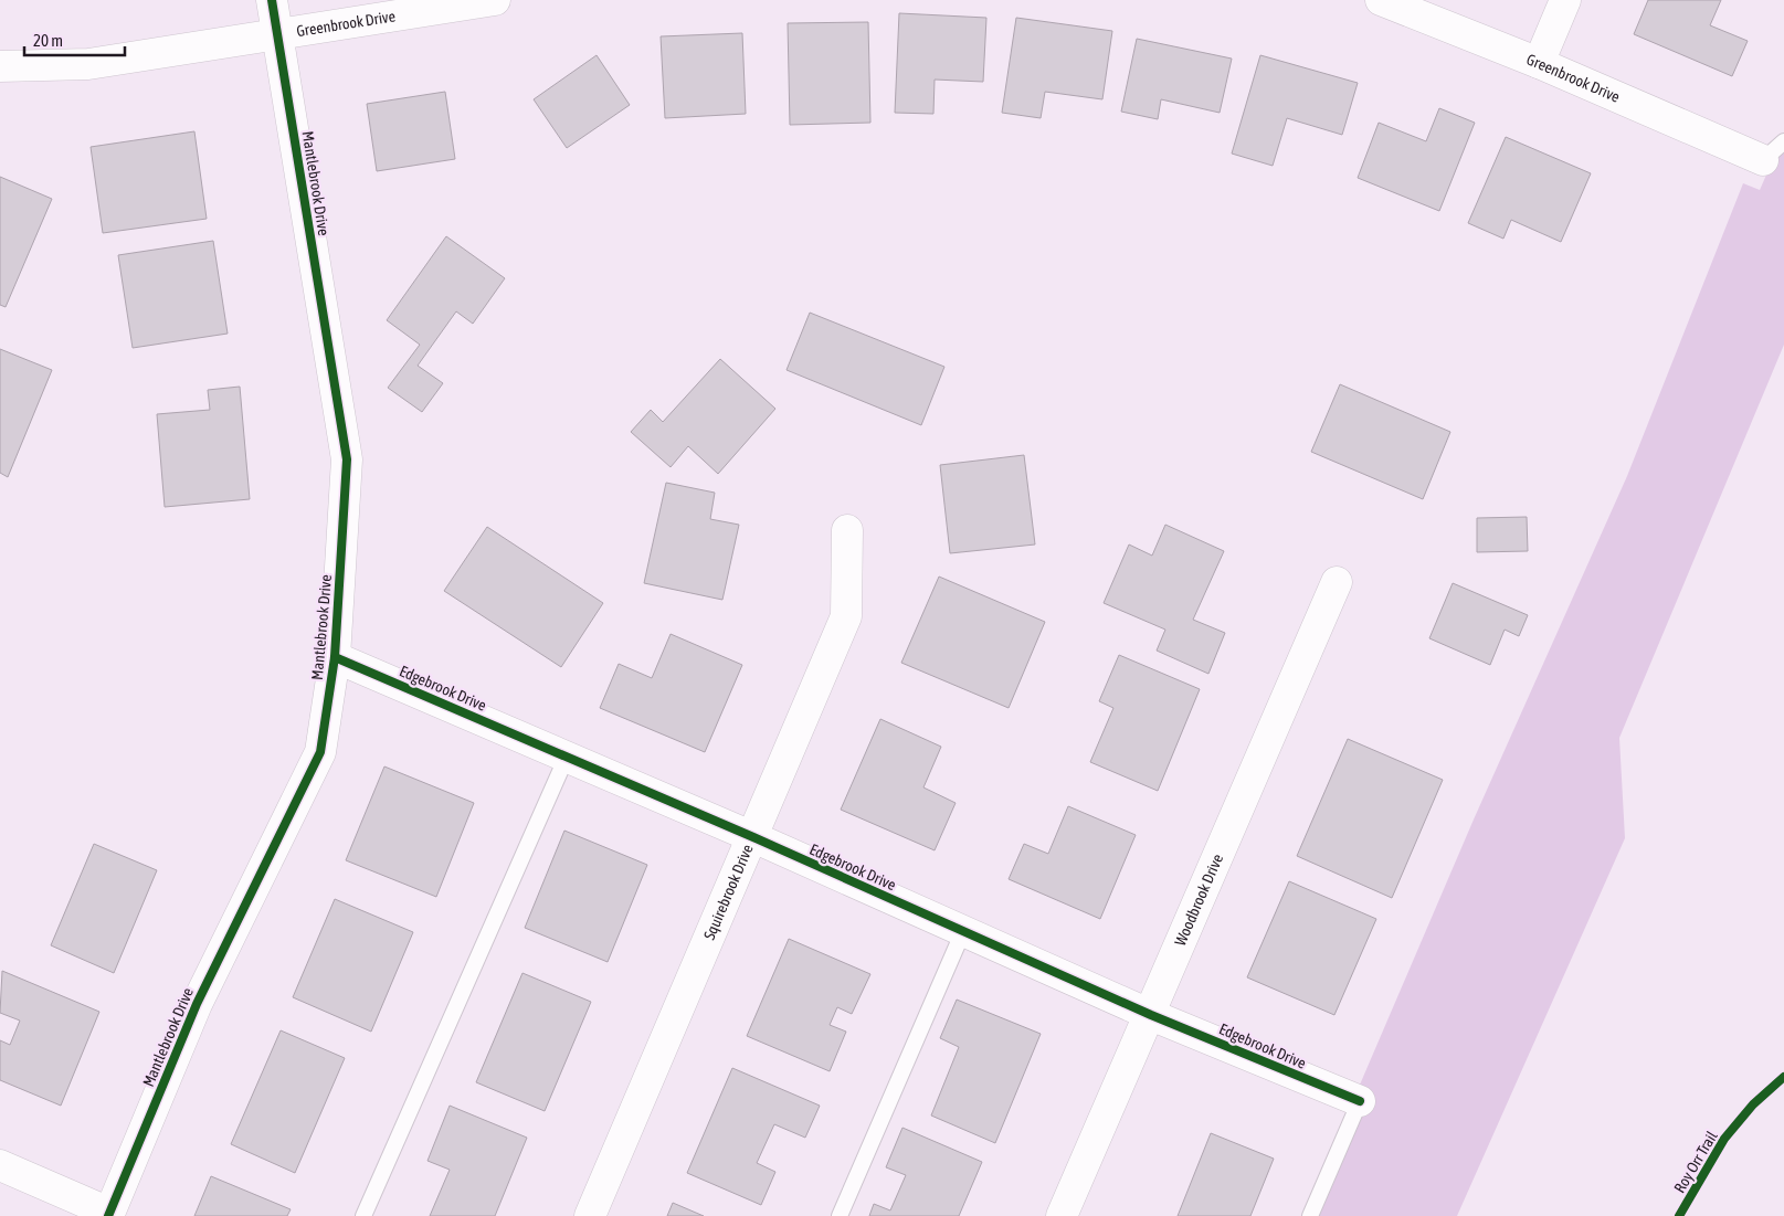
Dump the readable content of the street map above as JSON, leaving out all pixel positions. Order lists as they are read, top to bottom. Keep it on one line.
{"streets":{"street":["Greenbrook Drive","Mantlebrook Drive","Edgebrook Drive","Squirebrook Drive","Woodbrook Drive"],"cycle path":["Roy Orr Trail"]},"crossings":[["Greenbrook Drive","Mantlebrook Drive"],["Mantlebrook Drive","Edgebrook Drive"],["Edgebrook Drive","Squirebrook Drive"],["Edgebrook Drive","Woodbrook Drive"]],"scale_bar":"20 m"}
